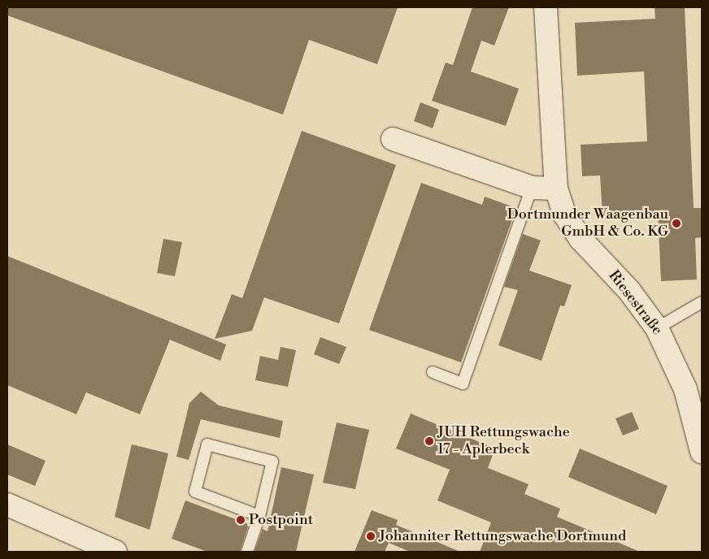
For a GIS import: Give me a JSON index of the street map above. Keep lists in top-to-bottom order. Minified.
{"streets":{"street":["Riesestraße"]},"places":["Dortmunder Waagenbau GmbH & Co. KG","JUH Rettungswache 17 - Aplerbeck","Postpoint","Johanniter Rettungswache Dortmund"]}
